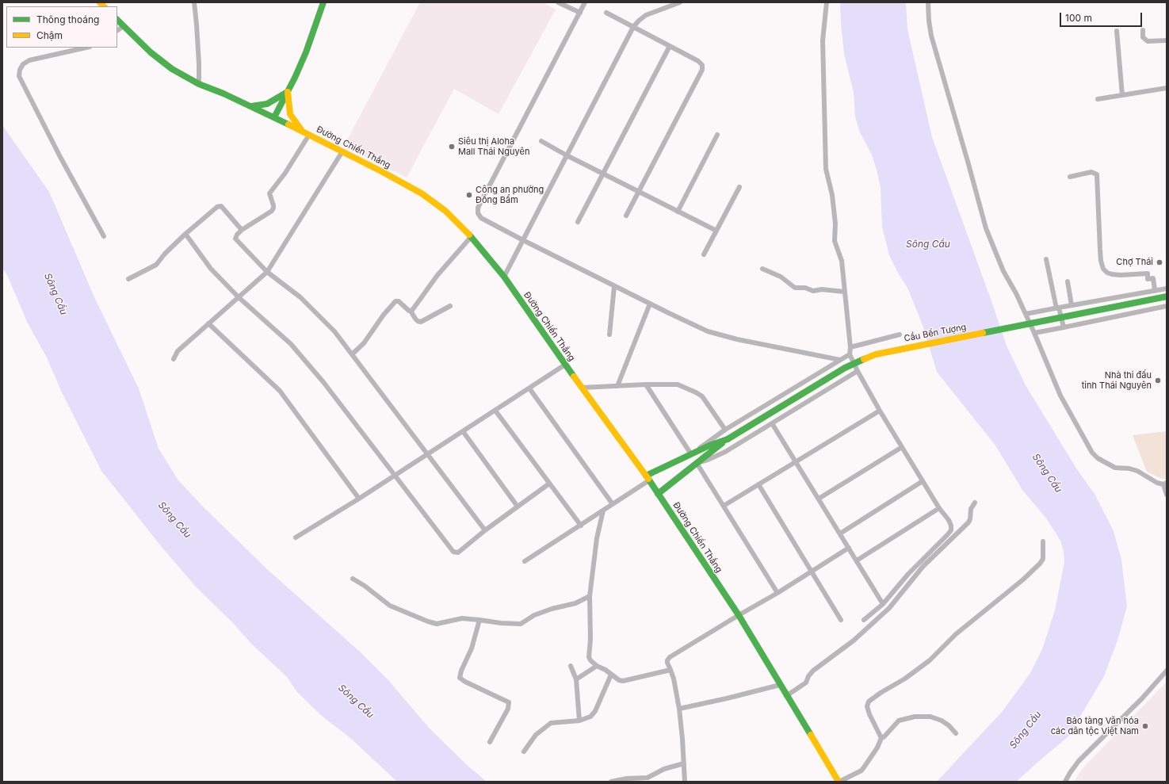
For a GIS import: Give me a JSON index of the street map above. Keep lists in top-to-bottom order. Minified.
{"streets":{"main road":["Đường Chiến Thắng","Cầu Bến Tượng"]},"water":["Sông Cầu"],"places":["Siêu thị Aloha Mall Thái Nguyên","Công an phường Đồng Bẩm","Chợ Thái","Nhà thi đấu tỉnh Thái Nguyên","Bảo tàng Văn hóa các dân tộc Việt Nam"],"legend":["Thông thoáng","Chậm"],"scale_bar":"100 m"}
